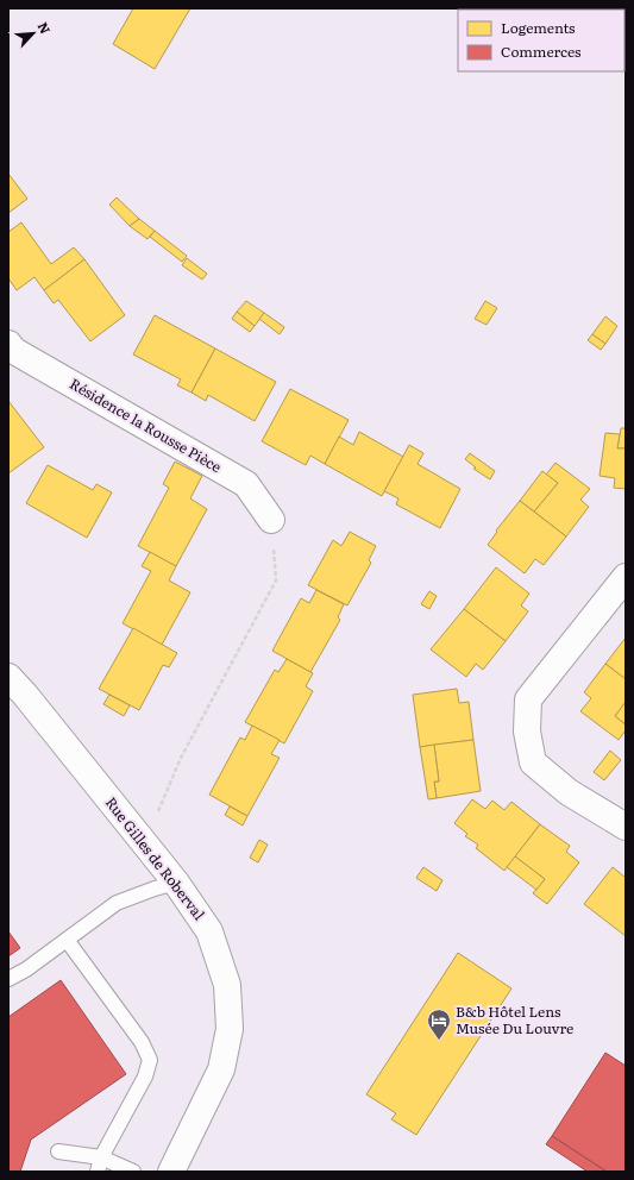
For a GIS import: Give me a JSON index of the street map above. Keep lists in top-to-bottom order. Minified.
{"streets":{"street":["Résidence la Rousse Pièce","Rue Gilles de Roberval"]},"places":{"hotel":["B&b Hôtel Lens Musée Du Louvre"]},"legend":["Logements","Commerces"],"north":"top right"}
